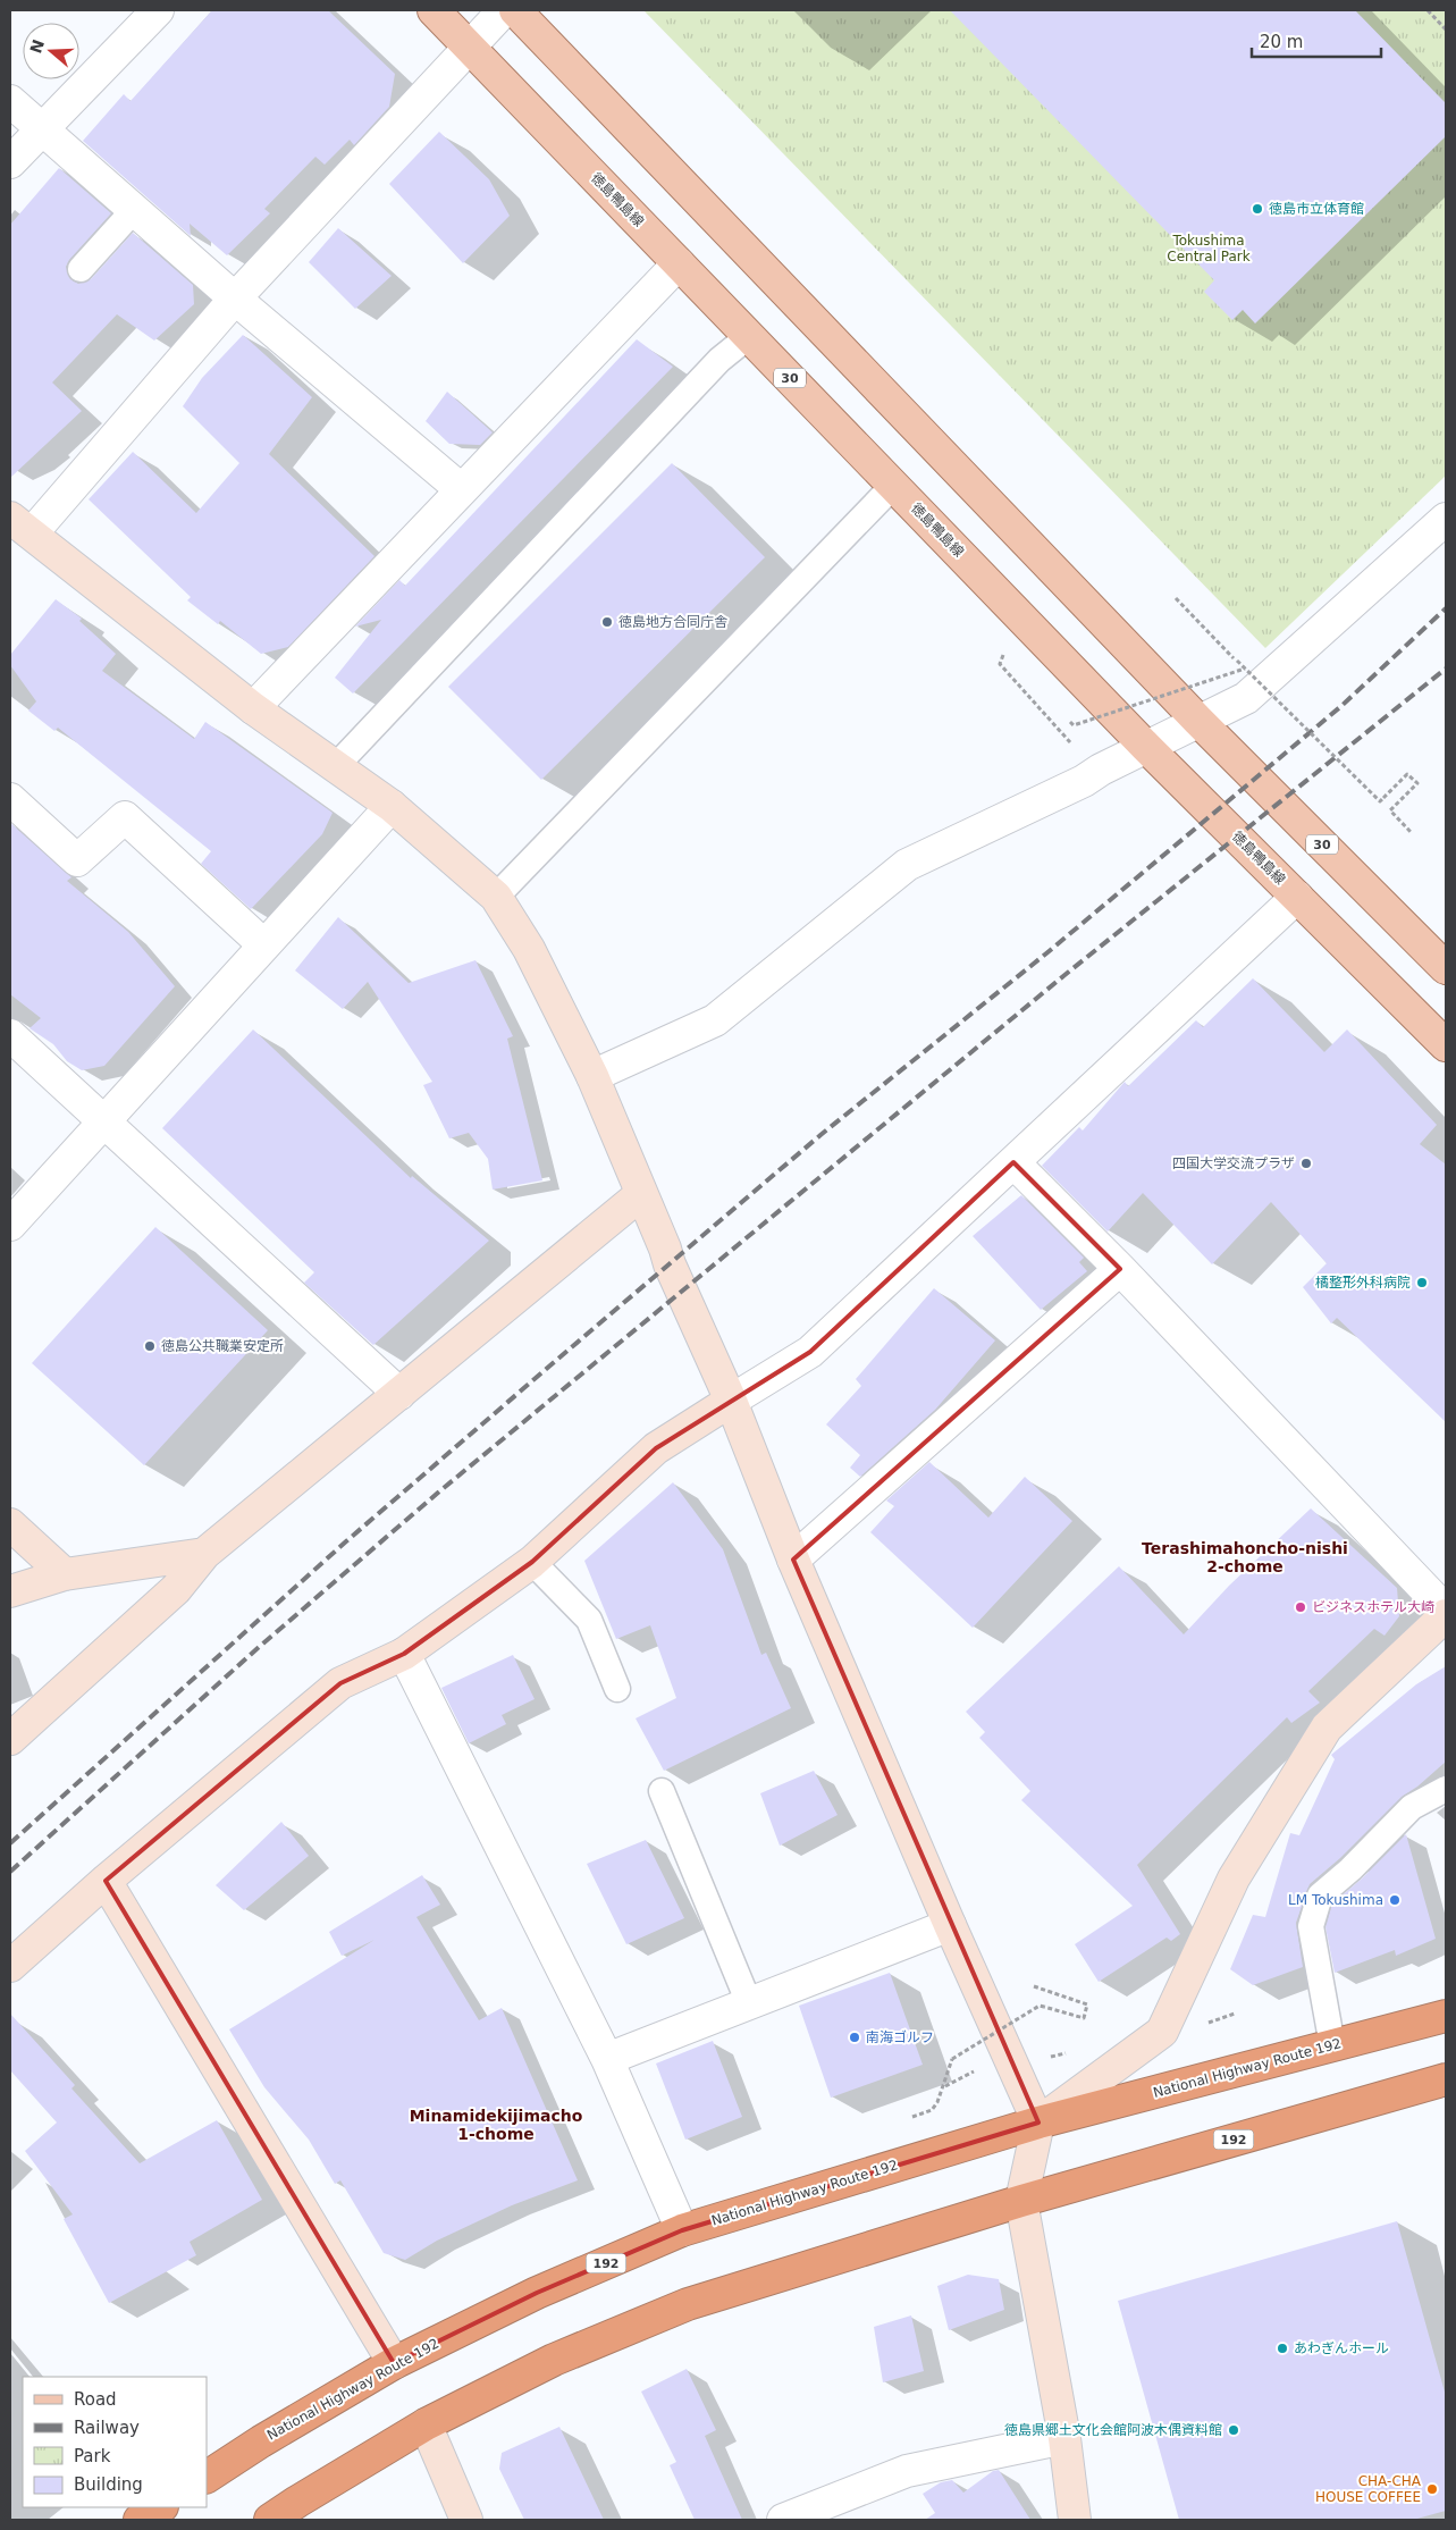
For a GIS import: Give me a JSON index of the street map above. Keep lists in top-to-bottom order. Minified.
{"streets":{"highway":["National Highway Route 192","192"],"main road":["徳島鴨島線","30"]},"districts":["Terashimahoncho-nishi 2-chome","Minamidekijimacho 1-chome"],"parks":["Tokushima Central Park"],"places":["徳島市立体育館","徳島地方合同庁舎","四国大学交流プラザ","橘整形外科病院","徳島公共職業安定所","ビジネスホテル大崎","LM Tokushima","南海ゴルフ","あわぎんホール","徳島県郷土文化会館阿波木偶資料館","CHA-CHA HOUSE COFFEE"],"legend":["Road","Railway","Park","Building"],"scale_bar":"20 m","north":"left"}
